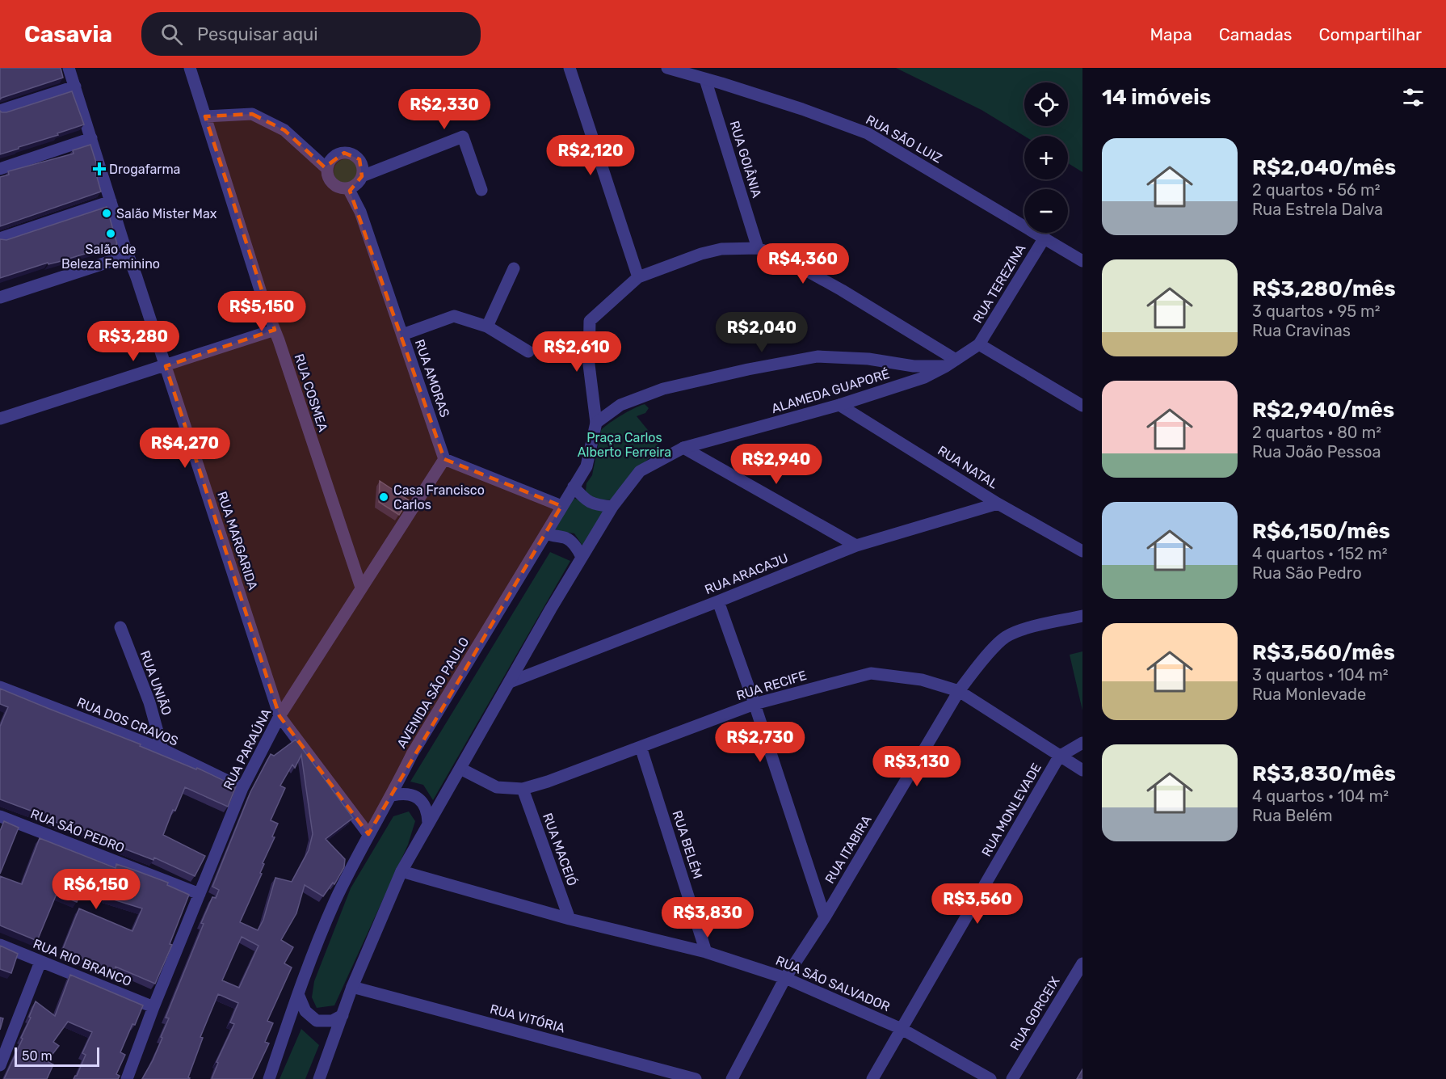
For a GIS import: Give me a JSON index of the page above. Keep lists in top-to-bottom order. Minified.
{"streets":{"street":["RUA SÃO LUIZ","RUA GOIÂNIA","RUA TEREZINA","RUA AMORAS","ALAMEDA GUAPORÉ","RUA COSMEA","RUA NATAL","RUA MARGARIDA","RUA ARACAJU","RUA UNIÃO","RUA RECIFE","AVENIDA SÃO PAULO","RUA DOS CRAVOS","RUA PARAÚNA","RUA MONLEVADE","RUA SÃO PEDRO","RUA BELÉM","RUA MACEIÓ","RUA ITABIRA","RUA RIO BRANCO","RUA SÃO SALVADOR","RUA GORCEIX","RUA VITÓRIA"]},"crossings":[["RUA SÃO LUIZ","RUA GOIÂNIA"],["RUA SÃO LUIZ","RUA TEREZINA"],["RUA TEREZINA","ALAMEDA GUAPORÉ"],["RUA AMORAS","RUA PARAÚNA"],["ALAMEDA GUAPORÉ","RUA NATAL"],["RUA COSMEA","RUA PARAÚNA"],["RUA NATAL","RUA ARACAJU"],["RUA MARGARIDA","AVENIDA SÃO PAULO"],["RUA MARGARIDA","RUA PARAÚNA"],["RUA UNIÃO","RUA DOS CRAVOS"],["RUA RECIFE","RUA MONLEVADE"],["RUA RECIFE","RUA BELÉM"],["RUA RECIFE","RUA MACEIÓ"],["RUA RECIFE","RUA ITABIRA"],["RUA DOS CRAVOS","RUA PARAÚNA"],["RUA PARAÚNA","RUA SÃO PEDRO"],["RUA PARAÚNA","RUA RIO BRANCO"],["RUA MONLEVADE","RUA SÃO SALVADOR"],["RUA BELÉM","RUA SÃO SALVADOR"],["RUA MACEIÓ","RUA SÃO SALVADOR"],["RUA ITABIRA","RUA SÃO SALVADOR"]],"parks":["Praça Carlos Alberto Ferreira"],"places":{"health":["Drogafarma"],"other":["Salão Mister Max","Salão de Beleza Feminino","Casa Francisco Carlos"]},"scale_bar":"50 m","page":{"header":"Casavia","search":"Pesquisar aqui","nav":["Mapa","Camadas","Compartilhar"],"heading":"14 imóveis","map_buttons":["+","−"],"price":["R$2,330","R$2,120","R$4,360","R$5,150","R$2,040","R$3,280","R$2,610","R$4,270","R$2,940","R$2,730","R$3,130","R$6,150","R$3,560","R$3,830"],"list":[{"name":"R$2,040/mês","note":"2 quartos · 56 m² · Rua Estrela Dalva"},{"name":"R$3,280/mês","note":"3 quartos · 95 m² · Rua Cravinas"},{"name":"R$2,940/mês","note":"2 quartos · 80 m² · Rua João Pessoa"},{"name":"R$6,150/mês","note":"4 quartos · 152 m² · Rua São Pedro"},{"name":"R$3,560/mês","note":"3 quartos · 104 m² · Rua Monlevade"},{"name":"R$3,830/mês","note":"4 quartos · 104 m² · Rua Belém"}],"scale":"50 m"}}
